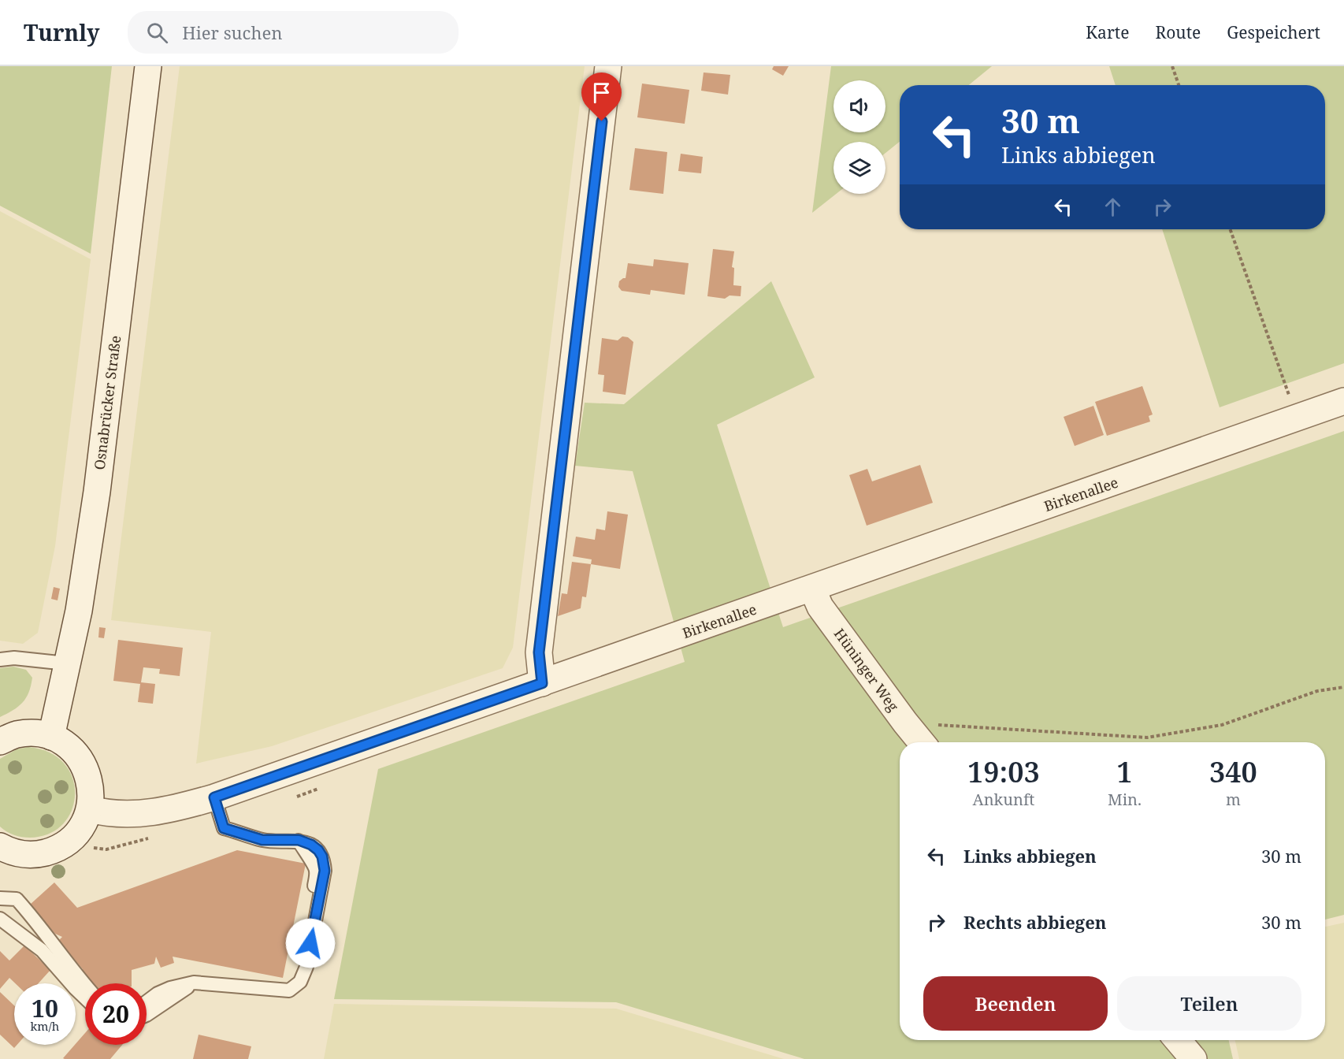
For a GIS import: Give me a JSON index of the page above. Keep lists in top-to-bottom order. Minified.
{"streets":{"street":["Osnabrücker Straße","Birkenallee","Hüninger Weg"]},"crossings":[["Birkenallee","Hüninger Weg"]],"page":{"header":"Turnly","search":"Hier suchen","nav":["Karte","Route","Gespeichert"],"turn":["30 m","Links abbiegen"],"eta":["19:03","Ankunft","1","Min.","340","m"],"list":[{"name":"Links abbiegen","value":"30 m"},{"name":"Rechts abbiegen","value":"30 m"}],"buttons":["Beenden","Teilen"],"speed":"10 km/h","limit":"20"}}
